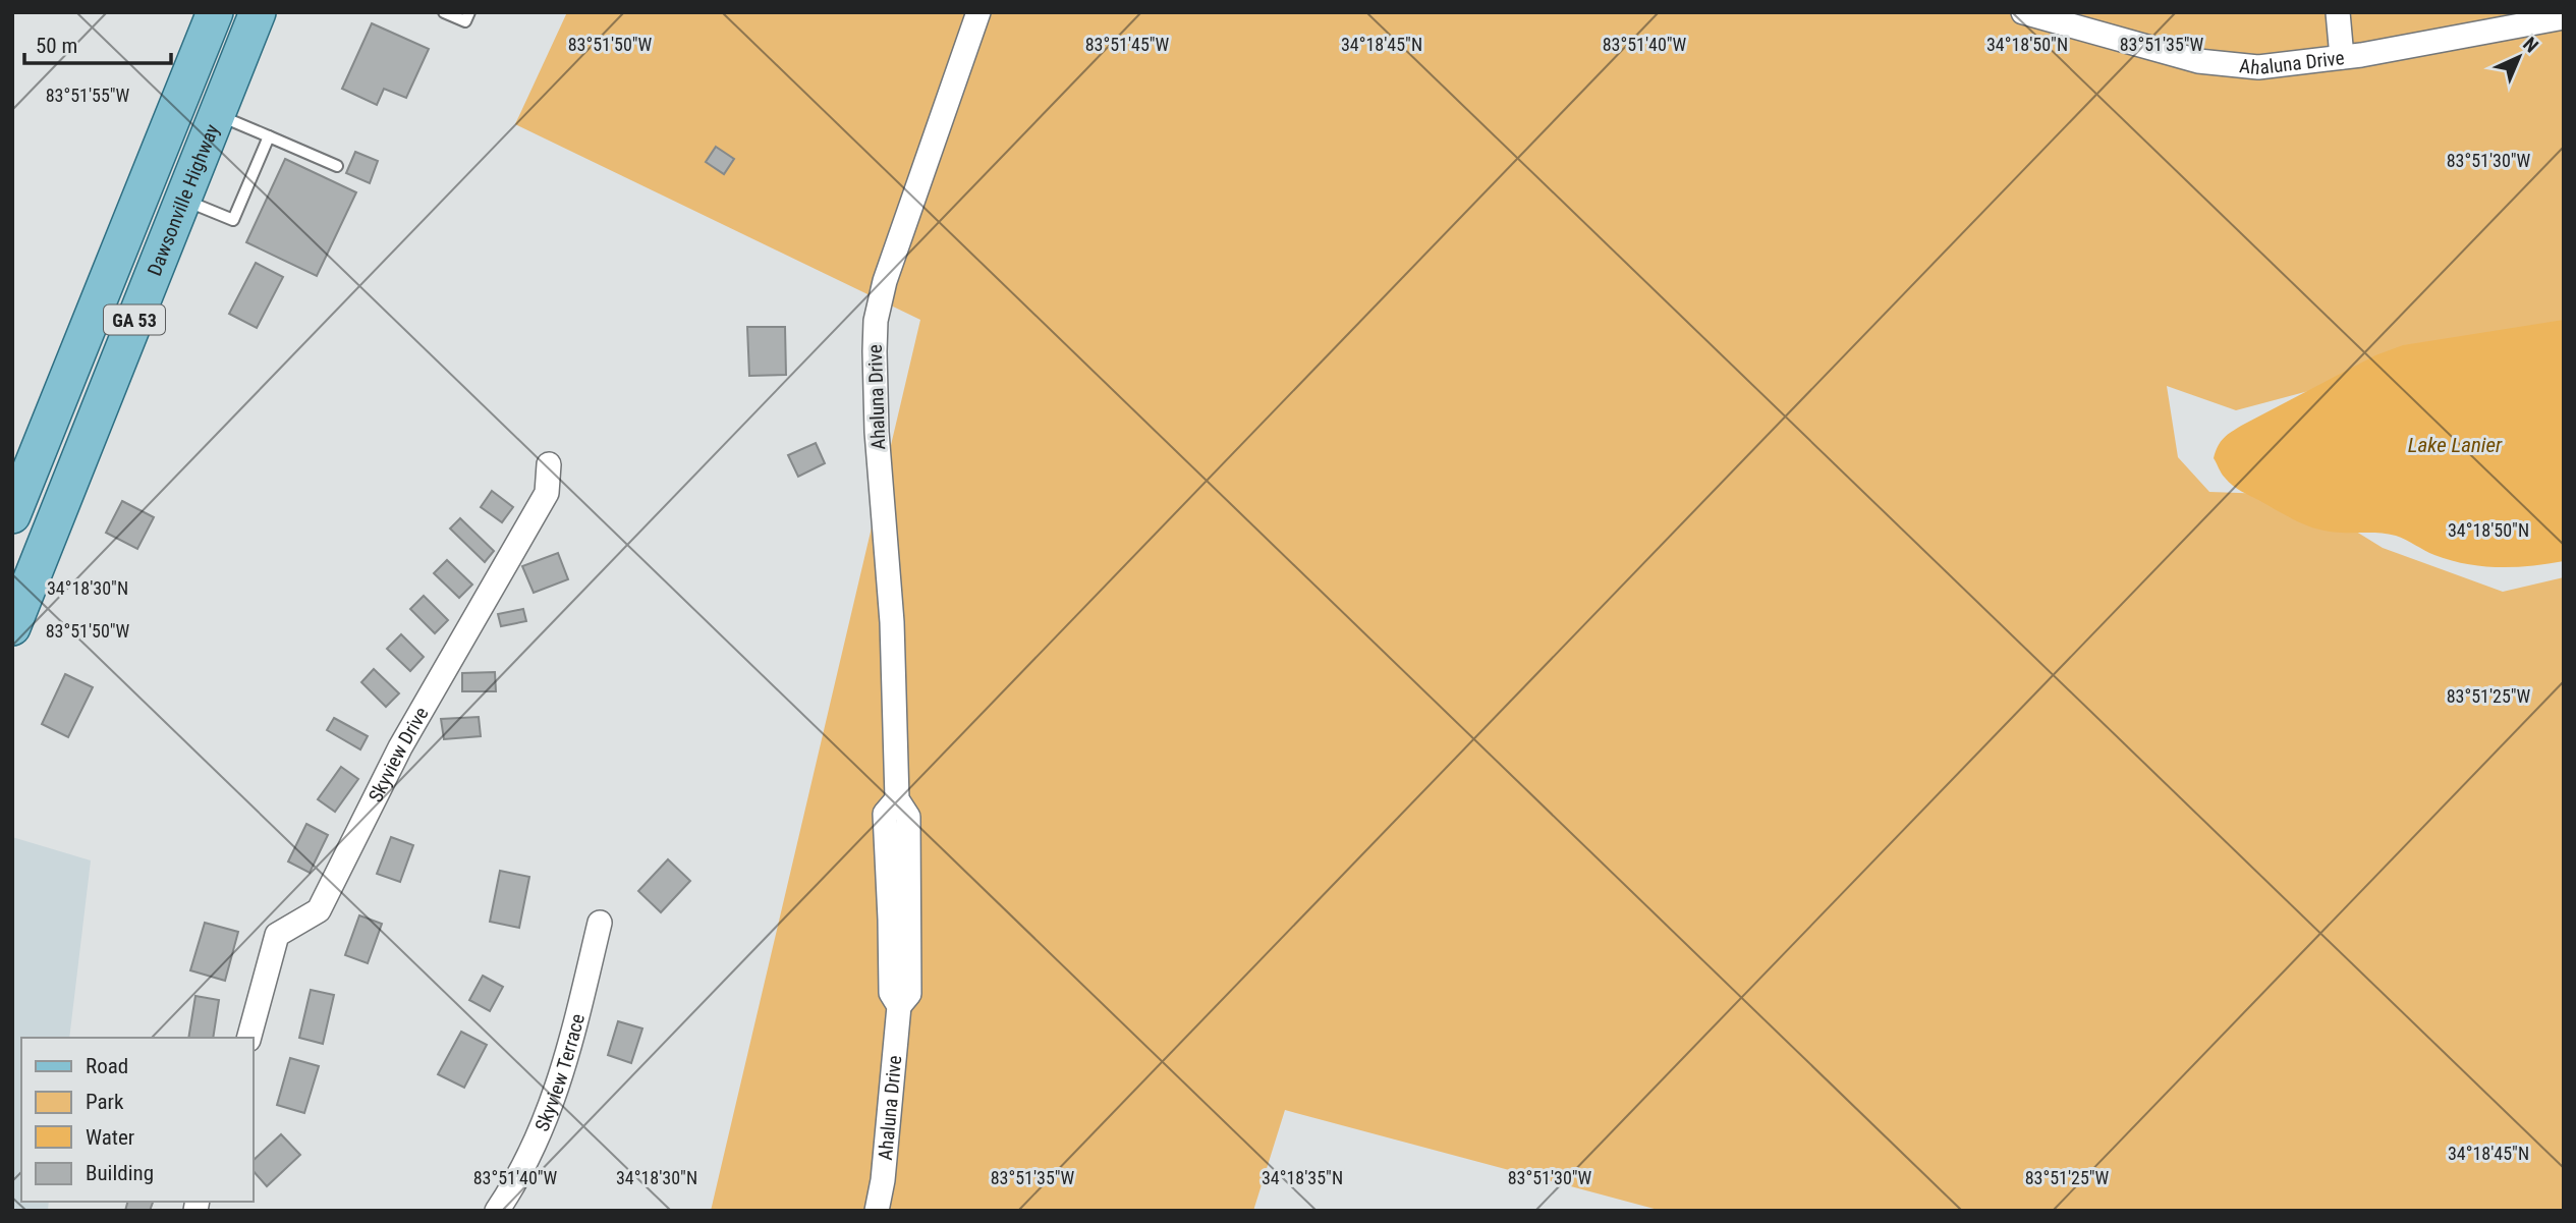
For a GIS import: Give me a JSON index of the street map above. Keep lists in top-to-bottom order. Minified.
{"streets":{"main road":["Dawsonville Highway","GA 53"],"street":["Ahaluna Drive","Skyview Drive","Skyview Terrace"]},"water":["Lake Lanier"],"legend":["Road","Park","Water","Building"],"scale_bar":"50 m","north":"top right","coordinates":["34°18'45\"N","34°18'50\"N","83°51'50\"W","83°51'45\"W","83°51'40\"W","83°51'35\"W","83°51'55\"W","83°51'30\"W","34°18'30\"N","83°51'25\"W","34°18'35\"N"]}
